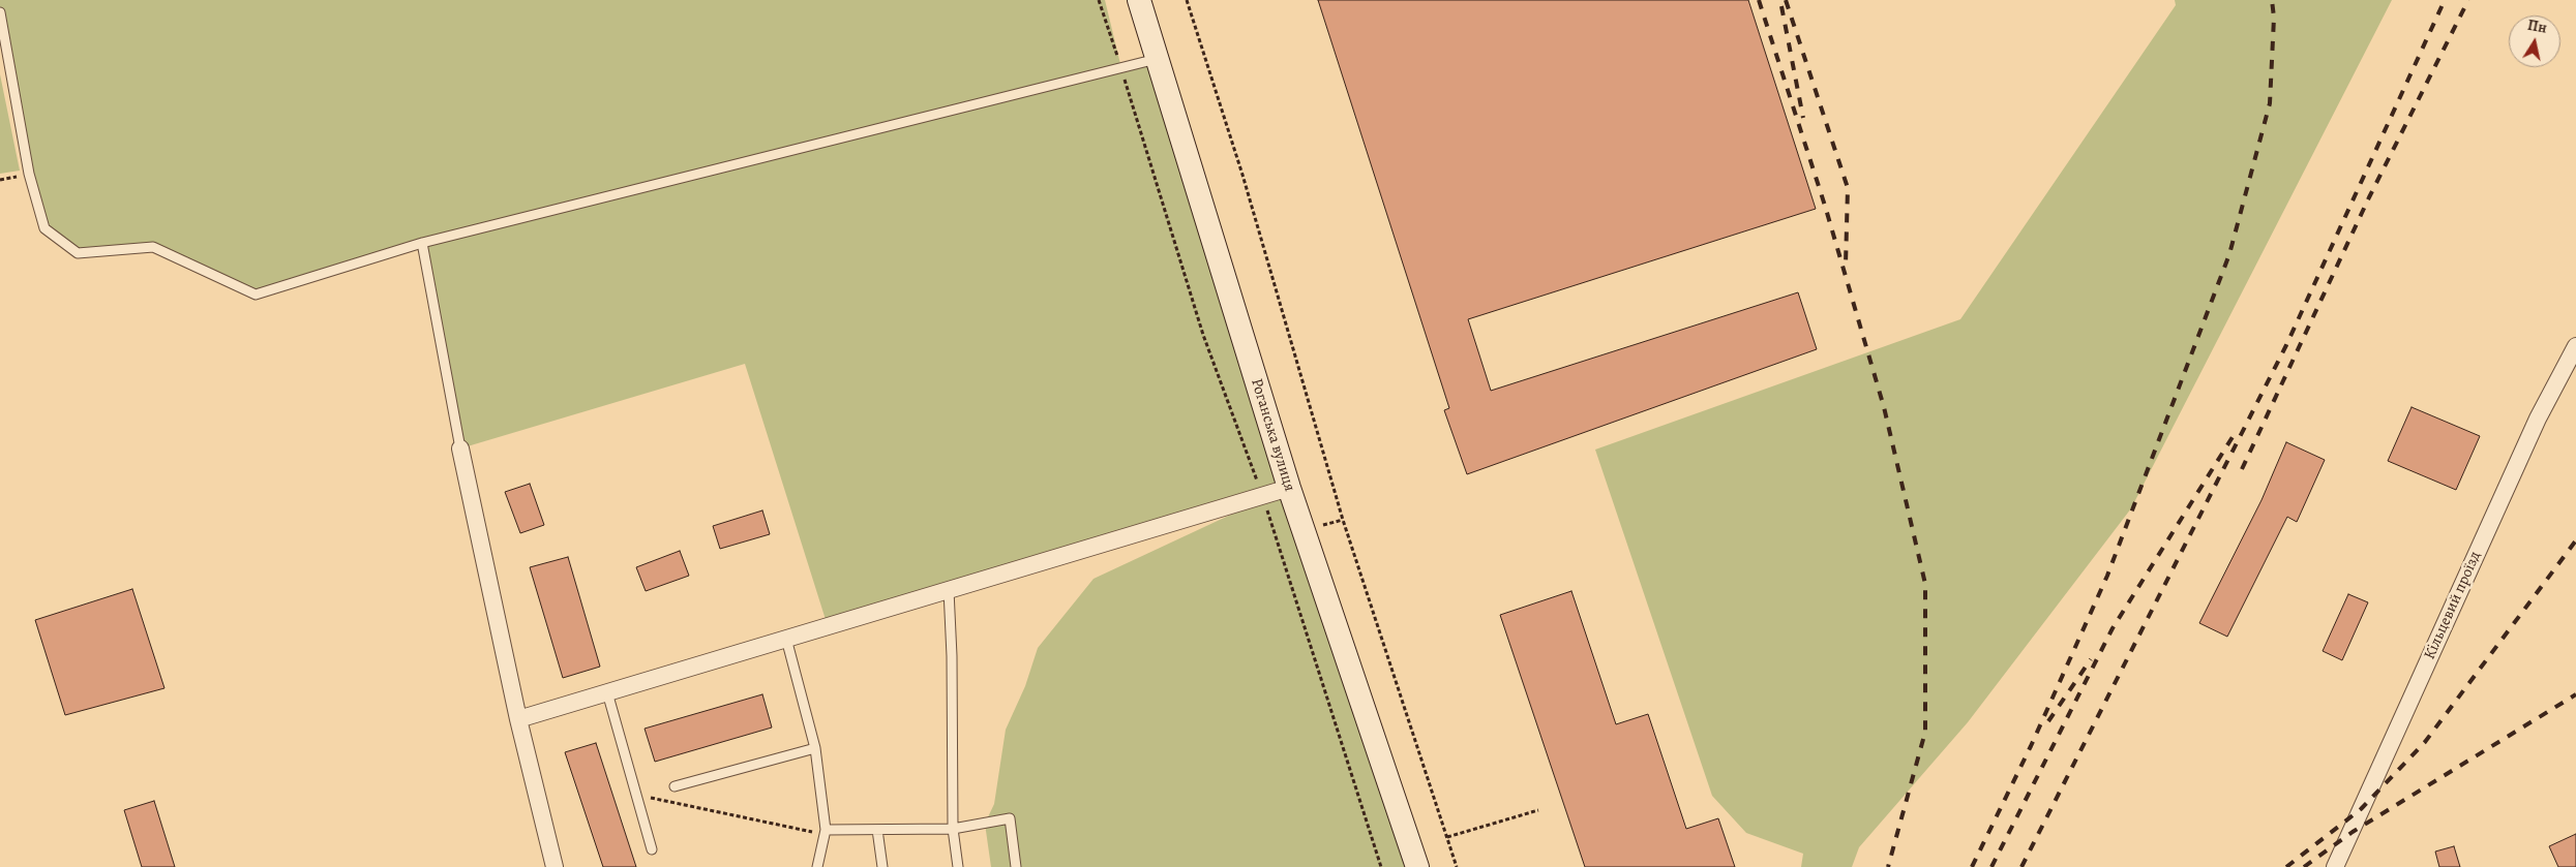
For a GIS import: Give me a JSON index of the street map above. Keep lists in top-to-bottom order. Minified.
{"streets":{"main road":["Роганська вулиця"],"street":["Кільцевий проїзд"]},"north":"top"}
